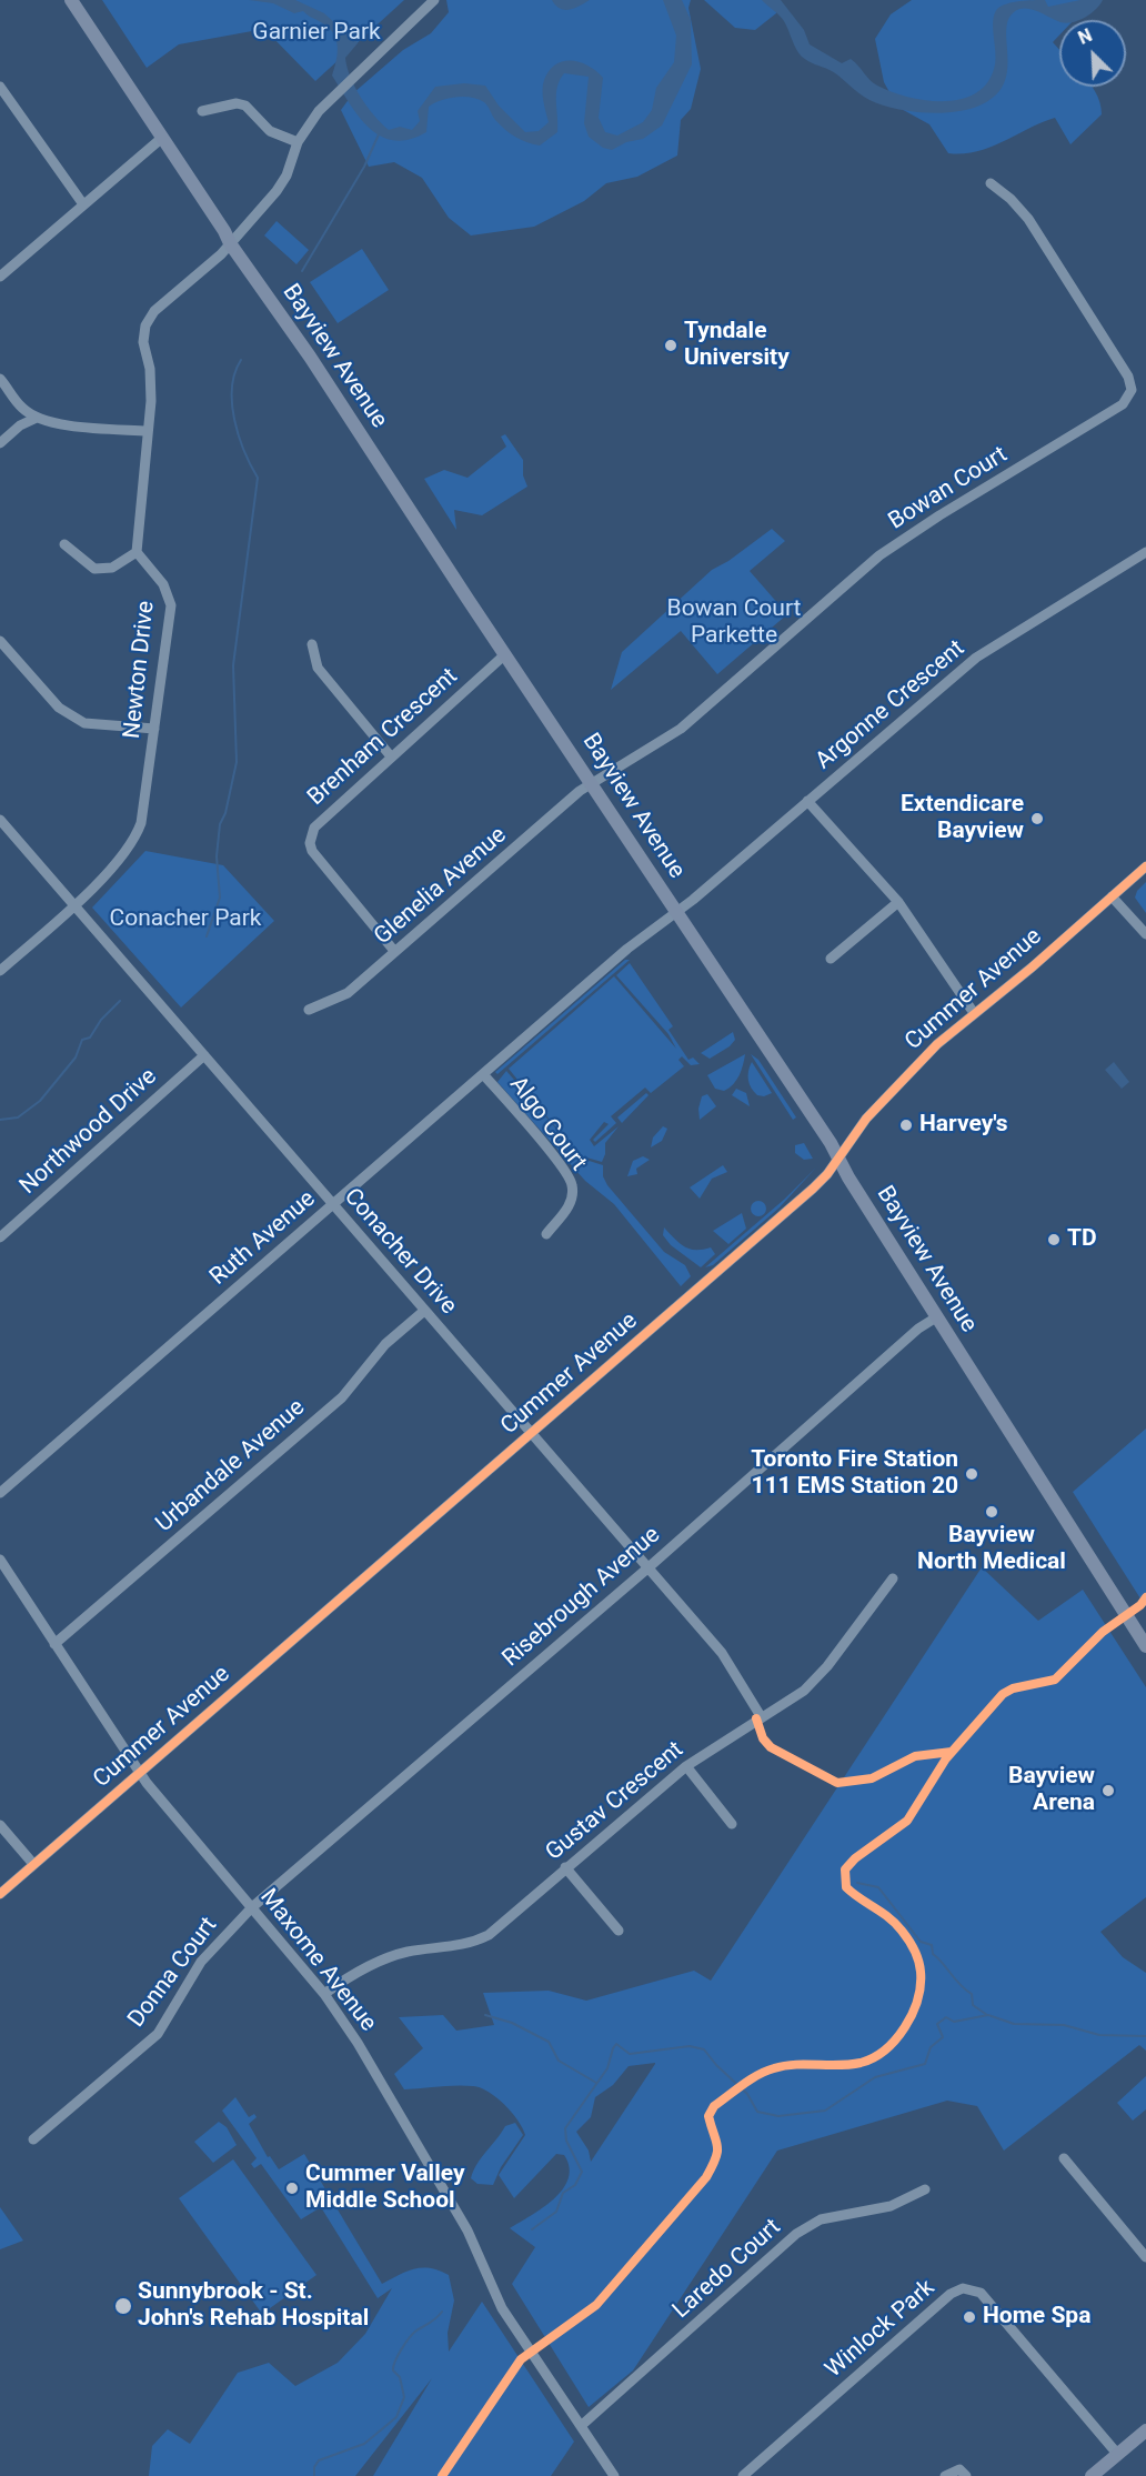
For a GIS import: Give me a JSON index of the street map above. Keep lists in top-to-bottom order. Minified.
{"streets":{"main road":["Bayview Avenue"],"street":["Bowan Court","Newton Drive","Argonne Crescent","Brenham Crescent","Glenelia Avenue","Cummer Avenue","Algo Court","Northwood Drive","Ruth Avenue","Conacher Drive","Urbandale Avenue","Risebrough Avenue","Gustav Crescent","Maxome Avenue","Donna Court","Laredo Court","Winlock Park"]},"crossings":[["Bayview Avenue","Bowan Court"],["Bayview Avenue","Argonne Crescent"],["Bayview Avenue","Brenham Crescent"],["Bayview Avenue","Glenelia Avenue"],["Bayview Avenue","Cummer Avenue"],["Bayview Avenue","Ruth Avenue"],["Bayview Avenue","Risebrough Avenue"],["Bowan Court","Glenelia Avenue"],["Newton Drive","Conacher Drive"],["Argonne Crescent","Ruth Avenue"],["Brenham Crescent","Glenelia Avenue"],["Cummer Avenue","Conacher Drive"],["Cummer Avenue","Maxome Avenue"],["Algo Court","Ruth Avenue"],["Northwood Drive","Conacher Drive"],["Ruth Avenue","Conacher Drive"],["Conacher Drive","Urbandale Avenue"],["Conacher Drive","Risebrough Avenue"],["Conacher Drive","Gustav Crescent"],["Urbandale Avenue","Maxome Avenue"],["Risebrough Avenue","Maxome Avenue"],["Risebrough Avenue","Donna Court"],["Gustav Crescent","Maxome Avenue"],["Maxome Avenue","Donna Court"],["Maxome Avenue","Laredo Court"]],"parks":["Garnier Park","Bowan Court Parkette","Conacher Park"],"places":["Tyndale University","Extendicare Bayview","Harvey's","TD","Toronto Fire Station 111 EMS Station 20","Bayview North Medical","Bayview Arena","Cummer Valley Middle School","Sunnybrook - St. John's Rehab Hospital","Home Spa"],"north":"top left"}
